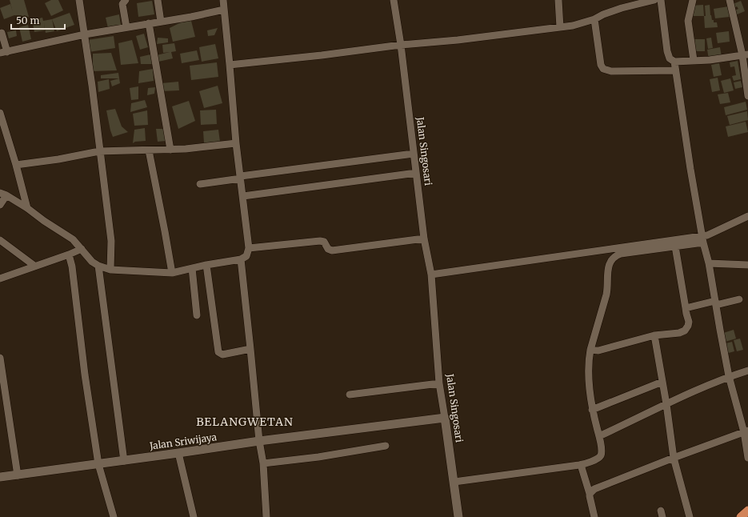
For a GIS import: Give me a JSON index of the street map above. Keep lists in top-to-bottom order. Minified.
{"streets":{"street":["Jalan Singosari","Jalan Sriwijaya"]},"crossings":[["Jalan Singosari","Jalan Sriwijaya"]],"districts":["BELANGWETAN"],"scale_bar":"50 m"}
